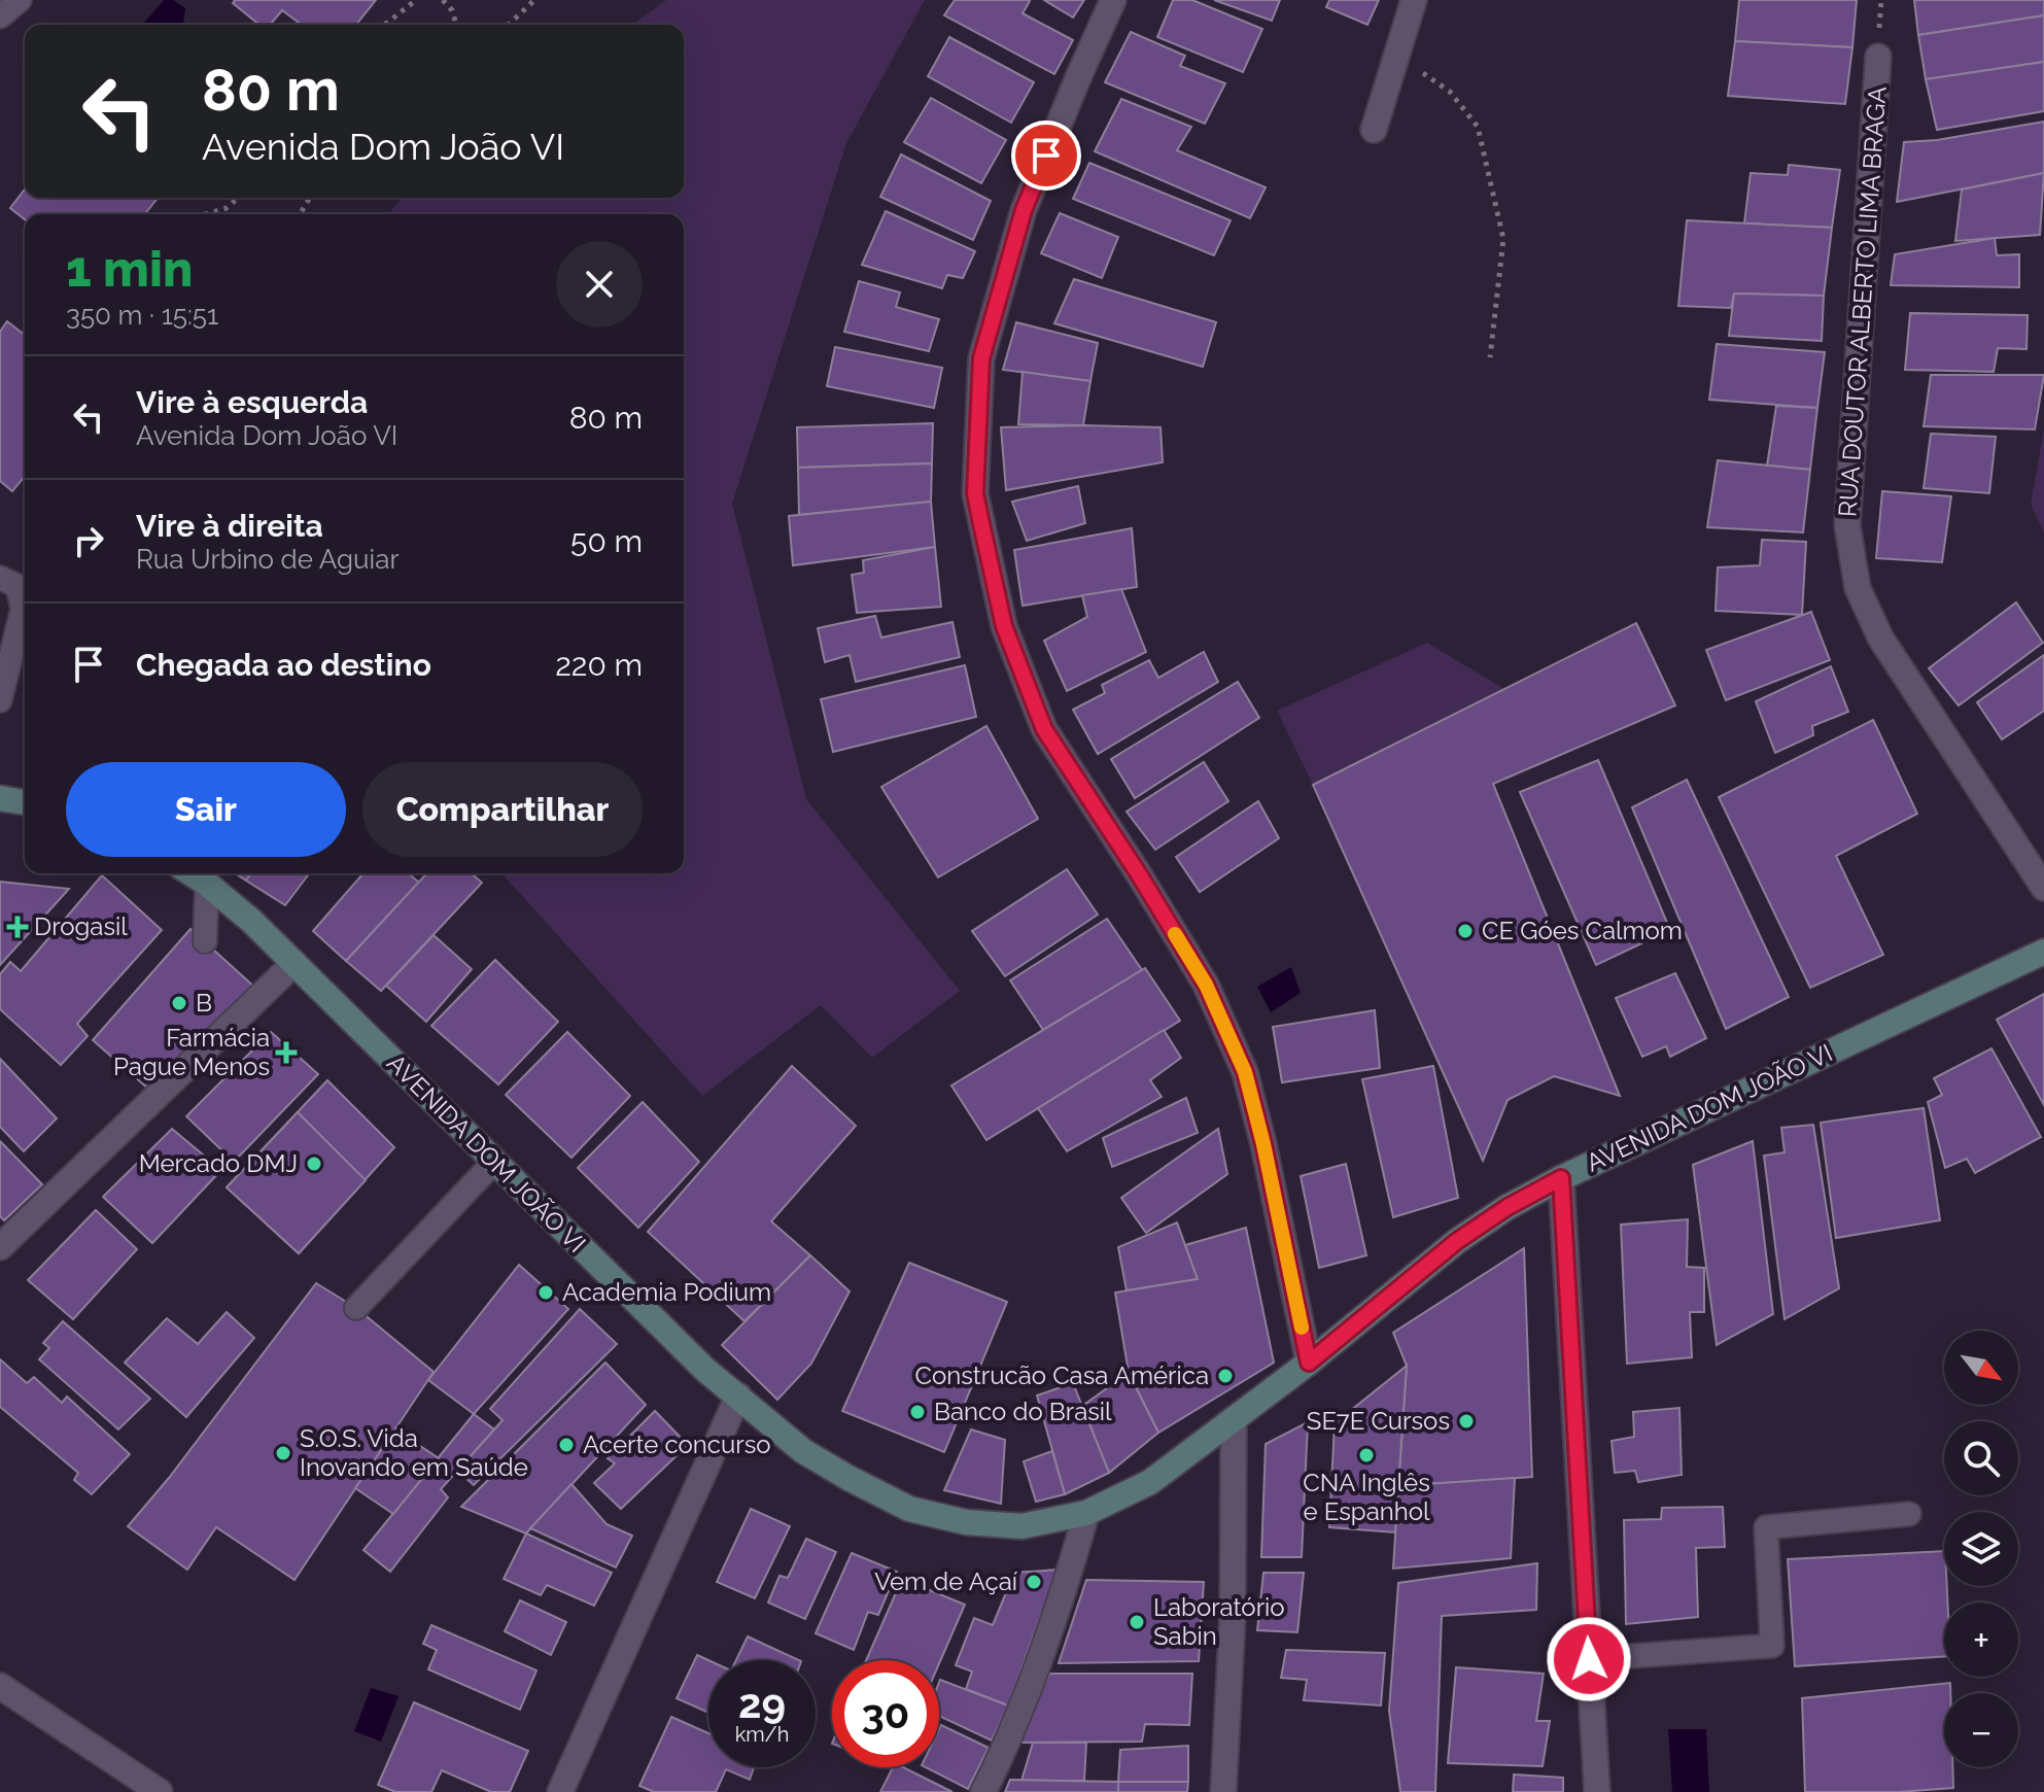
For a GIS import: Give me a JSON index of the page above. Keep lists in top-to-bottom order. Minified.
{"streets":{"main road":["AVENIDA DOM JOÃO VI"],"street":["RUA DOUTOR ALBERTO LIMA BRAGA"]},"places":{"health":["Drogasil","Farmácia Pague Menos"],"other":["CE Góes Calmom","B","Mercado DMJ","Academia Podium","Construcão Casa América","Banco do Brasil","SE7E Cursos","Acerte concurso","S.O.S. Vida Inovando em Saúde","CNA Inglês e Espanhol","Vem de Açaí","Laboratório Sabin"]},"north":"bottom right","page":{"turn":["80 m","Avenida Dom João VI"],"heading":["1 min","350 m · 15:51"],"list":[{"name":"Vire à esquerda","note":"Avenida Dom João VI","value":"80 m"},{"name":"Vire à direita","note":"Rua Urbino de Aguiar","value":"50 m"},{"name":"Chegada ao destino","value":"220 m"}],"buttons":["Sair","Compartilhar"],"map_buttons":["+","−"],"speed":"29 km/h","limit":"30"}}
